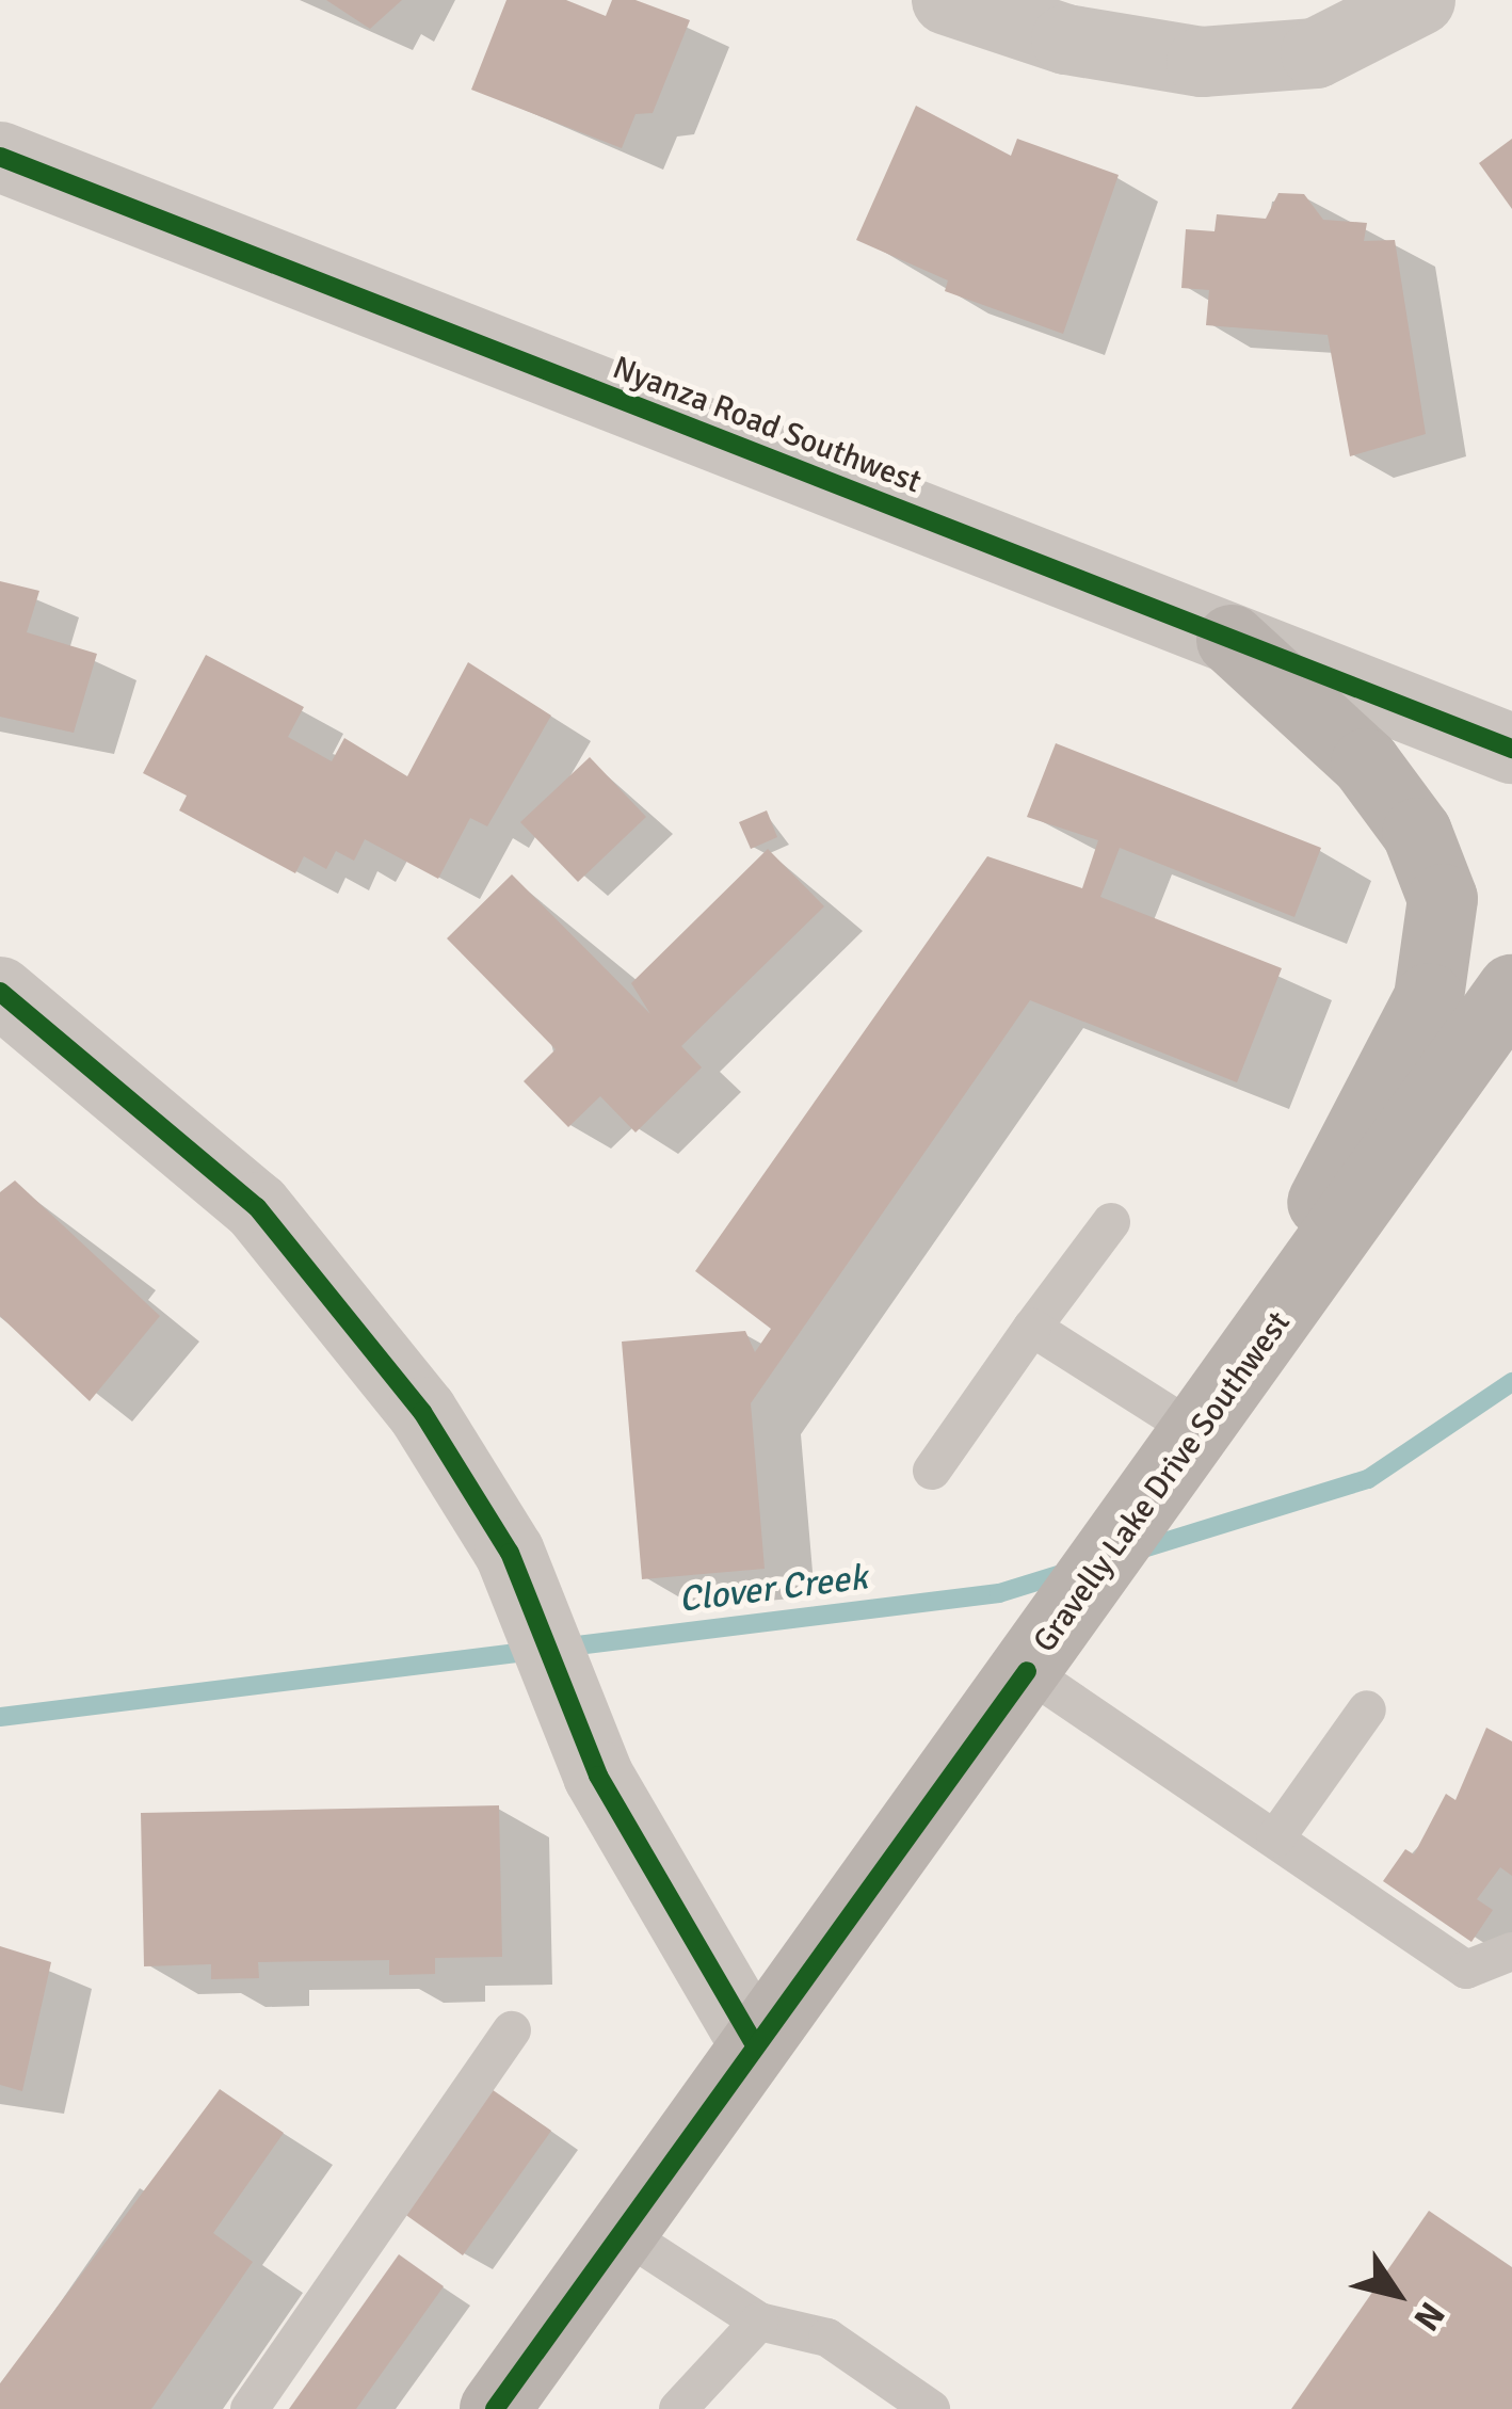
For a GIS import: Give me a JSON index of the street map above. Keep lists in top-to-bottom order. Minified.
{"streets":{"main road":["Gravelly Lake Drive Southwest"],"street":["Nyanza Road Southwest"]},"water":["Clover Creek"],"north":"bottom right"}
